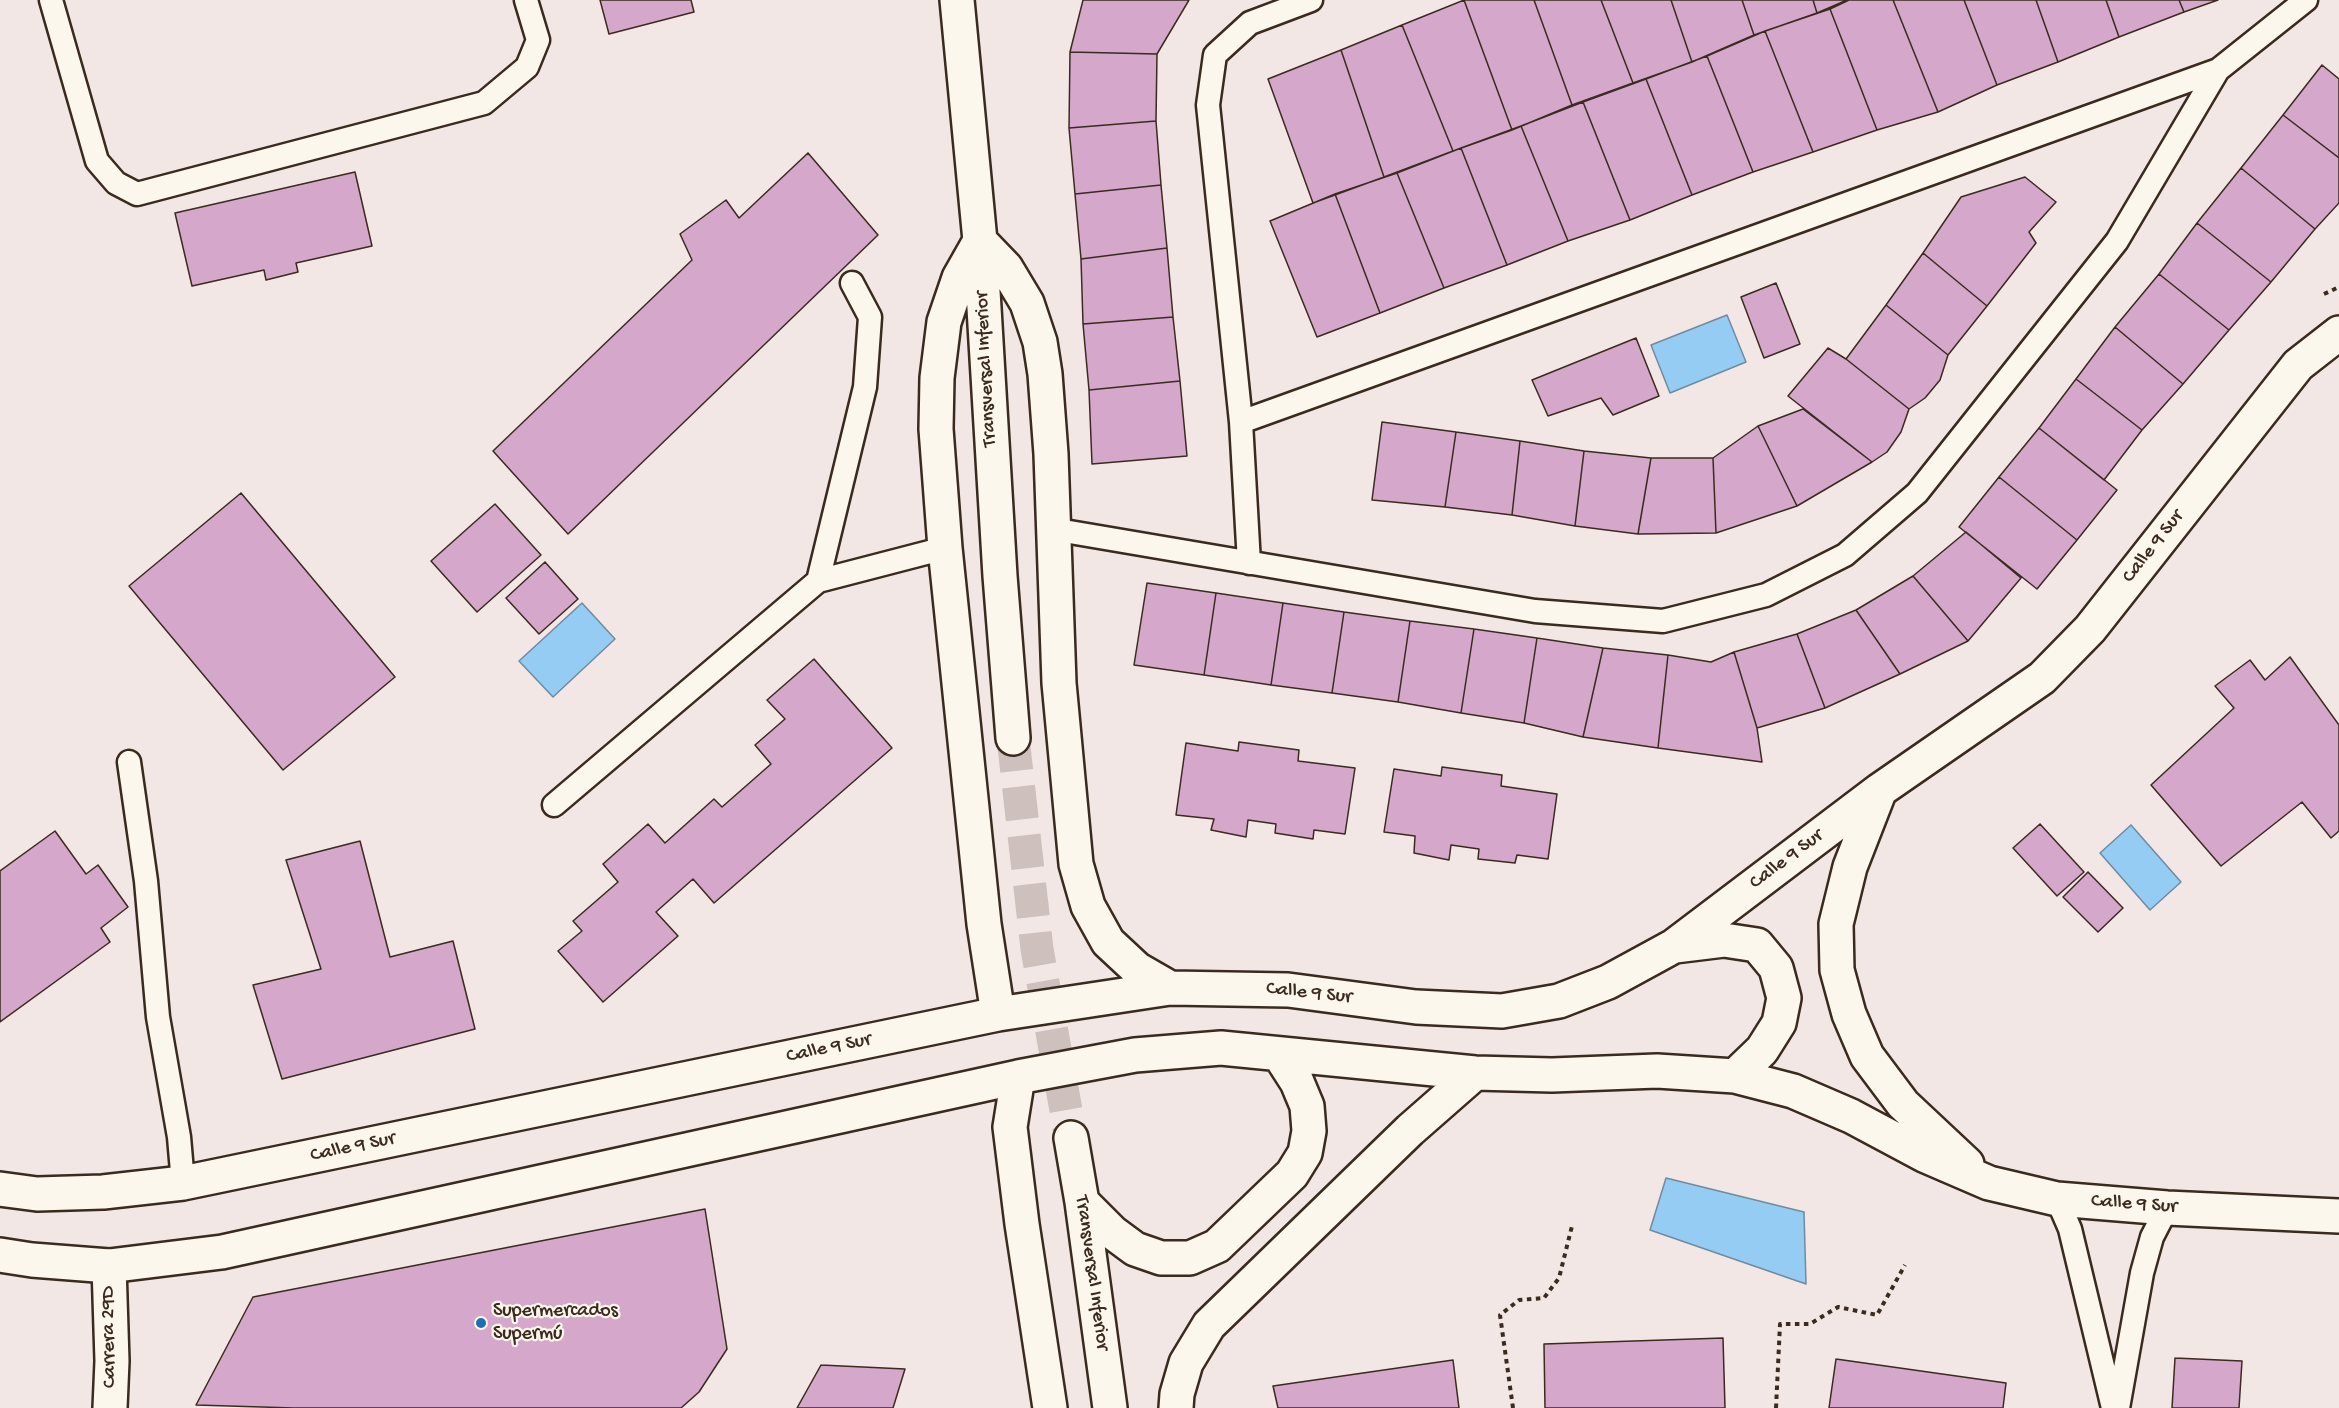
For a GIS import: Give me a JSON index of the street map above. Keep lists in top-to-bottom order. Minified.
{"streets":{"main road":["Transversal Inferior","Calle 9 Sur","Carrera 29D"]},"crossings":[["Calle 9 Sur","Carrera 29D"]],"places":["Supermercados Supermú"]}
